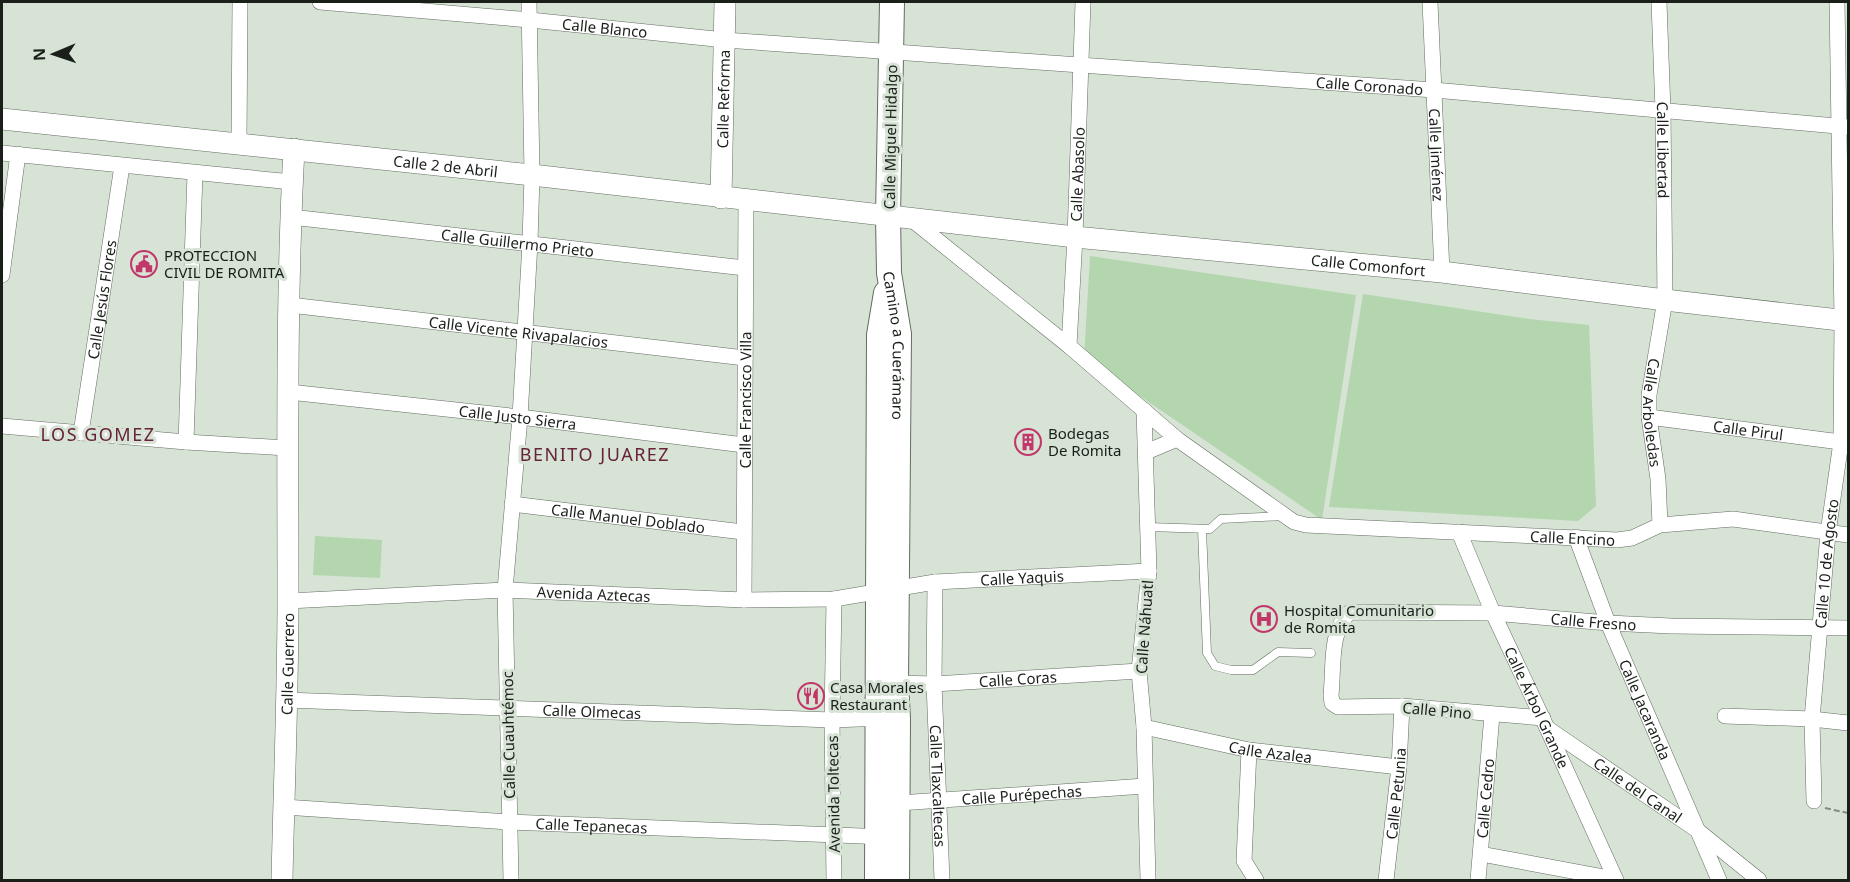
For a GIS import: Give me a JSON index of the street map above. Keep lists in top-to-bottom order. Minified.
{"streets":{"main road":["Calle Miguel Hidalgo","Camino a Cuerámaro"],"street":["Calle Blanco","Calle Coronado","Calle Reforma","Calle Libertad","Calle Jiménez","Calle 2 de Abril","Calle Abasolo","Calle Guillermo Prieto","Calle Comonfort","Calle Jesús Flores","Calle Vicente Rivapalacios","Calle Francisco Villa","Calle Arboledas","Calle Justo Sierra","Calle Pirul","Calle Manuel Doblado","Calle Encino","Calle 10 de Agosto","Calle Yaquis","Avenida Aztecas","Calle Fresno","Calle Náhuatl","Calle Guerrero","Calle Coras","Calle Árbol Grande","Calle Pino","Calle Jacaranda","Calle Olmecas","Calle Cuauhtémoc","Calle Azalea","Calle Tlaxcaltecas","Calle del Canal","Calle Petunia","Avenida Toltecas","Calle Purépechas","Calle Cedro","Calle Tepanecas"]},"crossings":[["Calle Blanco","Calle Coronado"],["Calle Blanco","Calle Reforma"],["Calle Blanco","Calle Miguel Hidalgo"],["Calle Blanco","Calle Cuauhtémoc"],["Calle Coronado","Calle Miguel Hidalgo"],["Calle Coronado","Calle Libertad"],["Calle Coronado","Calle Jiménez"],["Calle Coronado","Calle Abasolo"],["Calle Coronado","Calle 10 de Agosto"],["Calle Reforma","Calle 2 de Abril"],["Calle Miguel Hidalgo","Calle 2 de Abril"],["Calle Miguel Hidalgo","Calle Comonfort"],["Calle Miguel Hidalgo","Camino a Cuerámaro"],["Calle Libertad","Calle Comonfort"],["Calle Libertad","Calle Arboledas"],["Calle Jiménez","Calle Comonfort"],["Calle 2 de Abril","Calle Comonfort"],["Calle 2 de Abril","Calle Francisco Villa"],["Calle 2 de Abril","Calle Guerrero"],["Calle 2 de Abril","Calle Cuauhtémoc"],["Calle Abasolo","Calle Comonfort"],["Calle Guillermo Prieto","Calle Francisco Villa"],["Calle Guillermo Prieto","Calle Guerrero"],["Calle Guillermo Prieto","Calle Cuauhtémoc"],["Calle Comonfort","Calle Arboledas"],["Calle Comonfort","Calle 10 de Agosto"],["Calle Vicente Rivapalacios","Calle Francisco Villa"],["Calle Vicente Rivapalacios","Calle Guerrero"],["Calle Vicente Rivapalacios","Calle Cuauhtémoc"],["Camino a Cuerámaro","Calle Yaquis"],["Camino a Cuerámaro","Avenida Aztecas"],["Camino a Cuerámaro","Calle Coras"],["Camino a Cuerámaro","Calle Olmecas"],["Camino a Cuerámaro","Calle Purépechas"],["Camino a Cuerámaro","Calle Tepanecas"],["Calle Francisco Villa","Calle Justo Sierra"],["Calle Francisco Villa","Calle Manuel Doblado"],["Calle Francisco Villa","Avenida Aztecas"],["Calle Arboledas","Calle Pirul"],["Calle Arboledas","Calle Encino"],["Calle Justo Sierra","Calle Guerrero"],["Calle Justo Sierra","Calle Cuauhtémoc"],["Calle Pirul","Calle 10 de Agosto"],["Calle Manuel Doblado","Calle Cuauhtémoc"],["Calle Encino","Calle 10 de Agosto"],["Calle Encino","Calle Náhuatl"],["Calle Encino","Calle Árbol Grande"],["Calle Encino","Calle Jacaranda"],["Calle 10 de Agosto","Calle Fresno"],["Calle Yaquis","Avenida Aztecas"],["Calle Yaquis","Calle Náhuatl"],["Calle Yaquis","Calle Tlaxcaltecas"],["Avenida Aztecas","Calle Guerrero"],["Avenida Aztecas","Calle Cuauhtémoc"],["Avenida Aztecas","Avenida Toltecas"],["Calle Fresno","Calle Árbol Grande"],["Calle Fresno","Calle Pino"],["Calle Fresno","Calle Jacaranda"],["Calle Náhuatl","Calle Coras"],["Calle Náhuatl","Calle Azalea"],["Calle Náhuatl","Calle Purépechas"],["Calle Guerrero","Calle Olmecas"],["Calle Guerrero","Calle Tepanecas"],["Calle Coras","Calle Tlaxcaltecas"],["Calle Árbol Grande","Calle Pino"],["Calle Árbol Grande","Calle del Canal"],["Calle Pino","Calle del Canal"],["Calle Pino","Calle Petunia"],["Calle Pino","Calle Cedro"],["Calle Jacaranda","Calle del Canal"],["Calle Olmecas","Calle Cuauhtémoc"],["Calle Olmecas","Avenida Toltecas"],["Calle Cuauhtémoc","Calle Tepanecas"],["Calle Azalea","Calle Petunia"],["Calle Tlaxcaltecas","Calle Purépechas"],["Avenida Toltecas","Calle Tepanecas"]],"districts":["LOS GOMEZ","BENITO JUAREZ"],"places":{"public building":["PROTECCION CIVIL DE ROMITA"],"building":["Bodegas De Romita"],"hospital":["Hospital Comunitario de Romita"],"restaurant":["Casa Morales Restaurant"]},"north":"left"}
